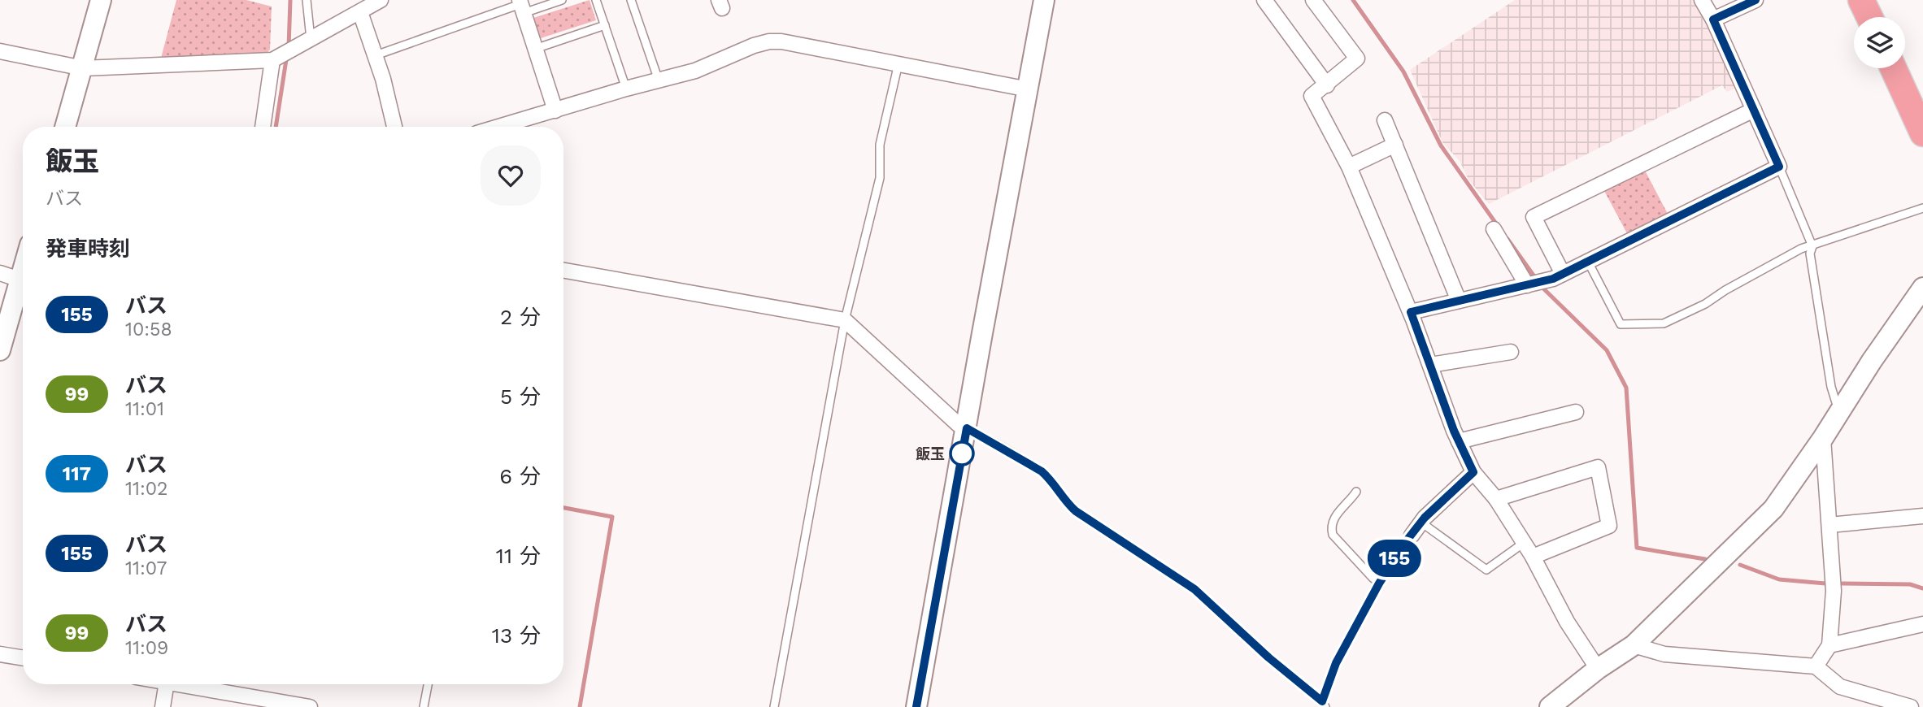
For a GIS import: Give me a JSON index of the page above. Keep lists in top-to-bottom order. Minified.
{"places":["飯玉"],"lines":["bus line 155"],"page":{"on_map":"155","heading":[["飯玉","バス"],"発車時刻"],"list":[{"mark":"155","name":"バス","note":"10:58","value":"2 分"},{"mark":"99","name":"バス","note":"11:01","value":"5 分"},{"mark":"117","name":"バス","note":"11:02","value":"6 分"},{"mark":"155","name":"バス","note":"11:07","value":"11 分"},{"mark":"99","name":"バス","note":"11:09","value":"13 分"}]}}
